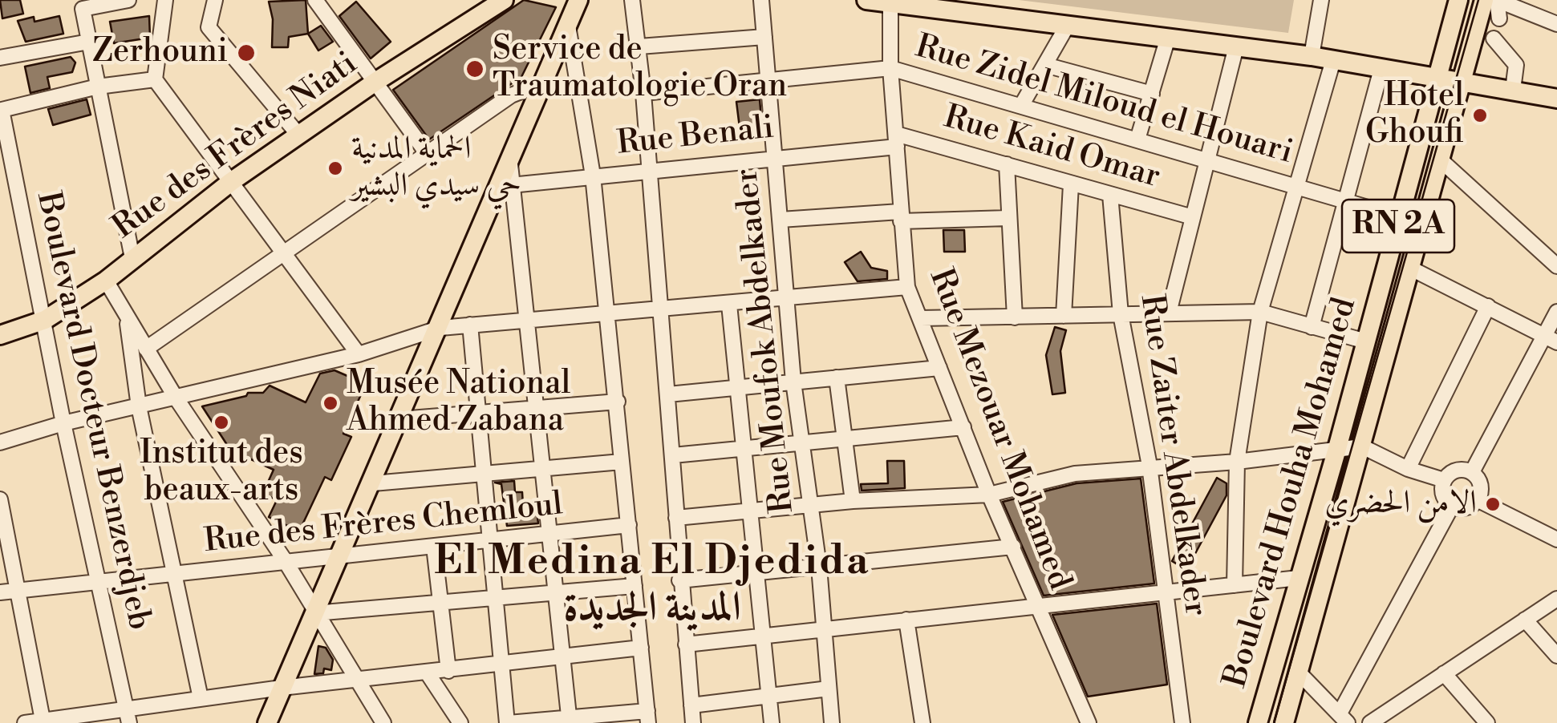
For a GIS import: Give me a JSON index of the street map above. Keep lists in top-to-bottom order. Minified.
{"streets":{"main road":["Rue des Frères Niati","RN 2A","Boulevard Houha Mohamed"],"street":["Rue Zidel Miloud el Houari","Rue Benali","Rue Kaid Omar","Rue Moufok Abdelkader","Boulevard Docteur Benzerdjeb","Rue Mezouar Mohamed","Rue Zaiter Abdelkader","Rue des Frères Chemloul"]},"crossings":[["Rue Zidel Miloud el Houari","Rue Moufok Abdelkader"],["Rue Zidel Miloud el Houari","Rue Mezouar Mohamed"],["Rue Zidel Miloud el Houari","Boulevard Houha Mohamed"],["Rue Benali","Rue Kaid Omar"],["Rue Benali","Rue Moufok Abdelkader"],["Rue Benali","Rue Mezouar Mohamed"],["Rue des Frères Niati","Boulevard Docteur Benzerdjeb"],["Rue Kaid Omar","Rue Mezouar Mohamed"],["Rue Kaid Omar","Rue Zaiter Abdelkader"],["Boulevard Docteur Benzerdjeb","Rue des Frères Chemloul"]],"districts":["El Medina El Djedida المدينة الجديدة"],"places":["Zerhouni","Service de Traumatologie Oran","Hotel Ghoufi","الحماية المدنية حي سيدي البشير","Musée National Ahmed Zabana","Institut des beaux-arts","الامن الحضري"]}
